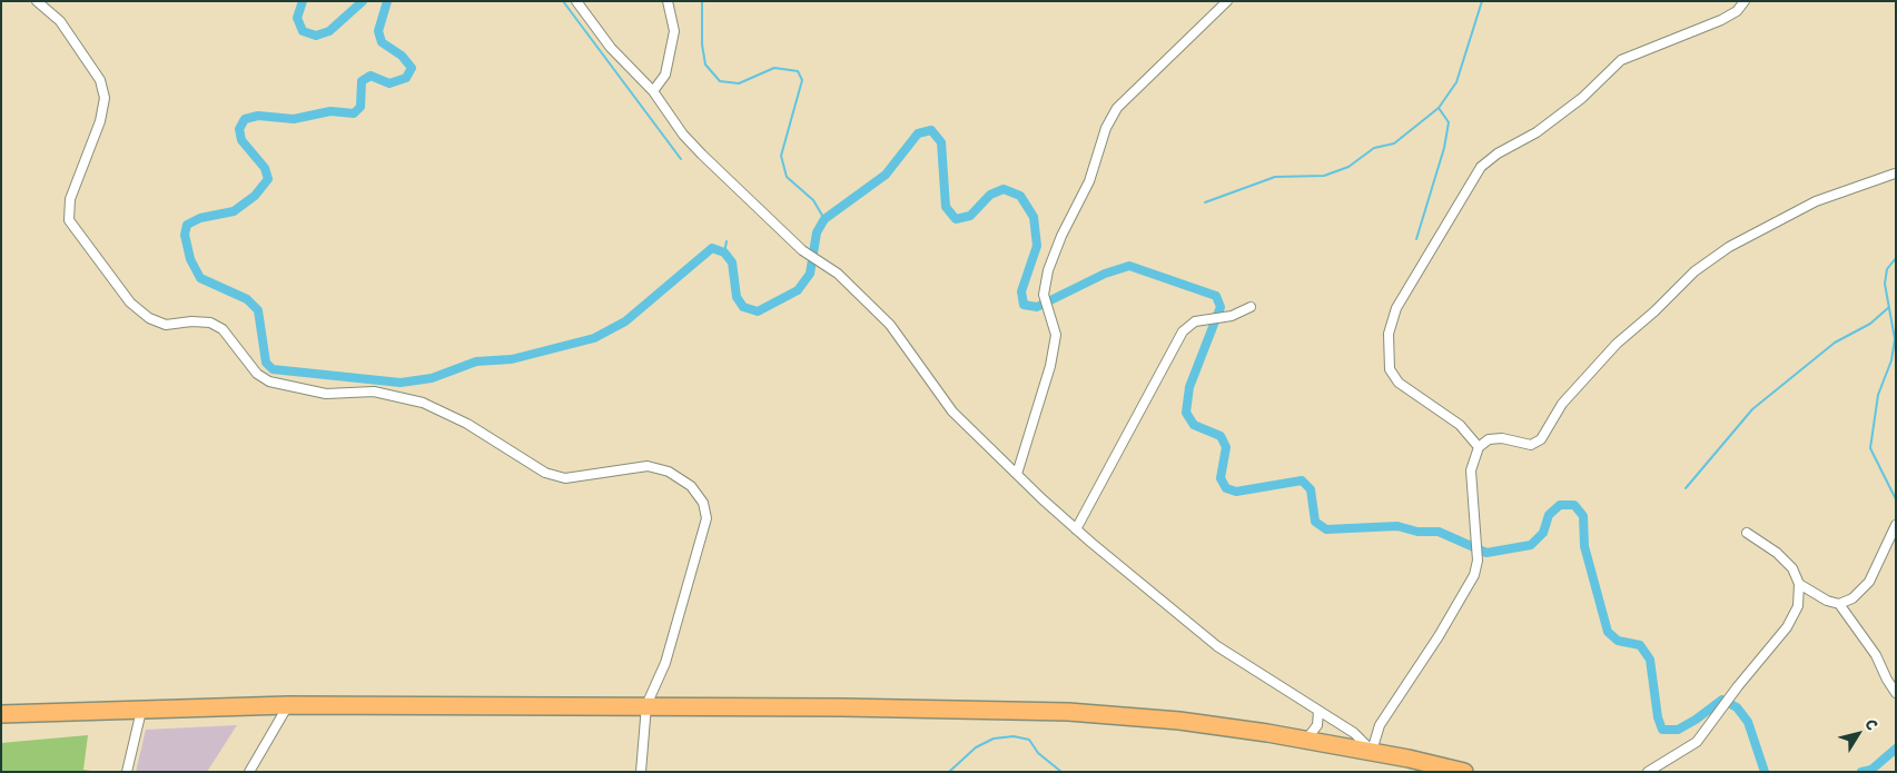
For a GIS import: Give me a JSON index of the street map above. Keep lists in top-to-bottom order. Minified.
{"north":"top right"}
